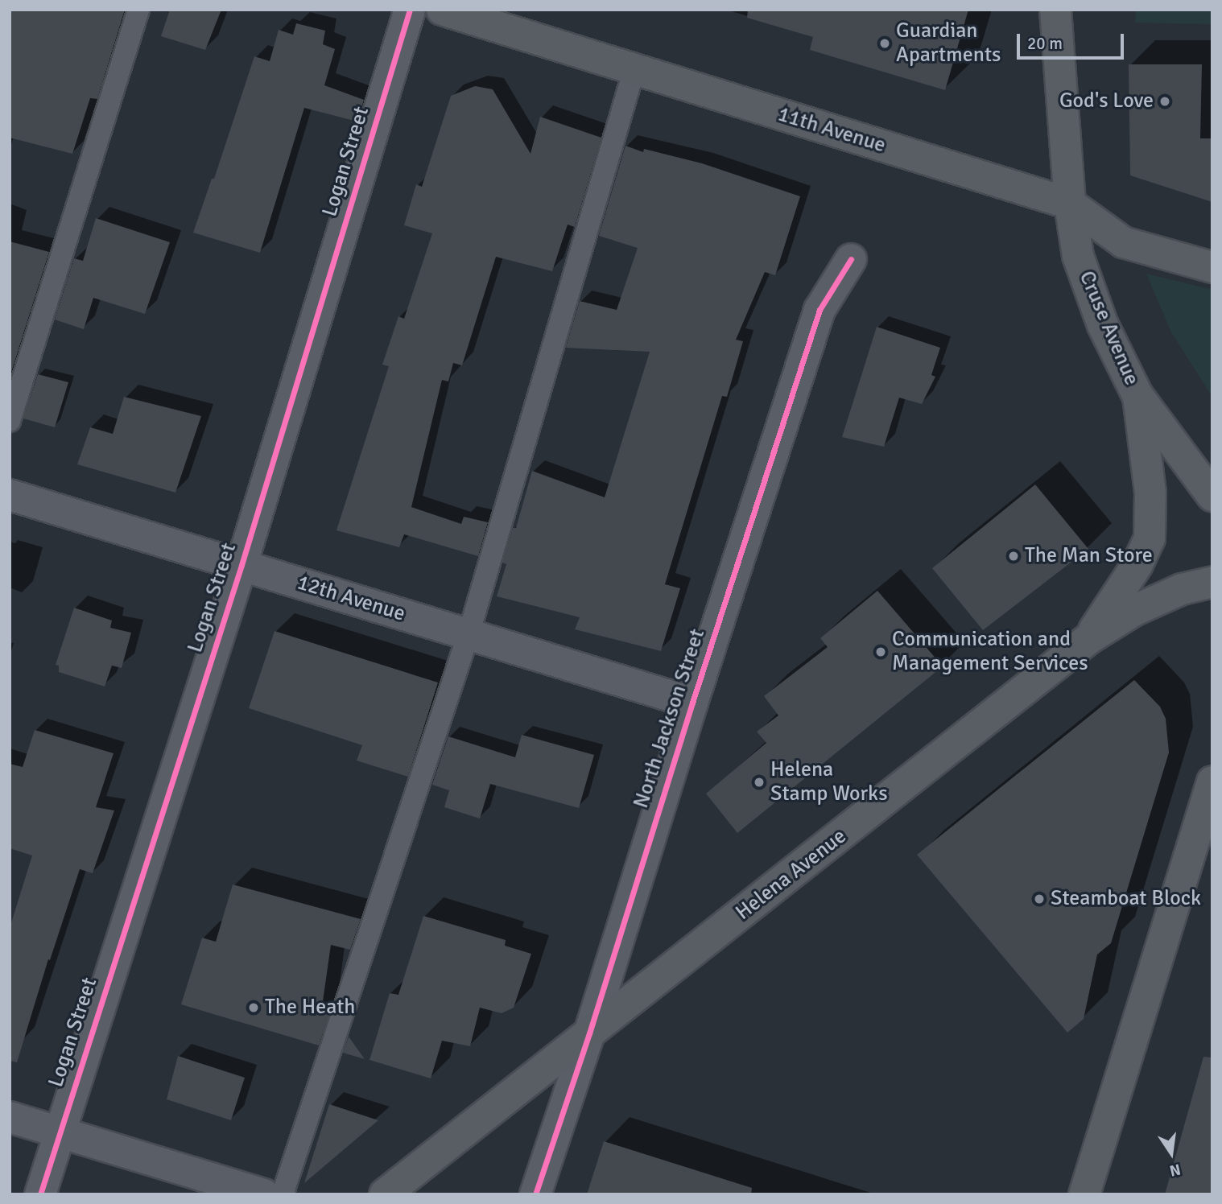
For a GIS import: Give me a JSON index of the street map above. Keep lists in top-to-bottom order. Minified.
{"streets":{"main road":["11th Avenue","Cruse Avenue","Helena Avenue"],"street":["Logan Street","12th Avenue","North Jackson Street"]},"crossings":[["11th Avenue","Cruse Avenue"],["Logan Street","12th Avenue"],["12th Avenue","North Jackson Street"],["North Jackson Street","Helena Avenue"]],"places":["Guardian Apartments","God's Love","The Man Store","Communication and Management Services","Helena Stamp Works","Steamboat Block","The Heath"],"scale_bar":"20 m","north":"bottom"}
